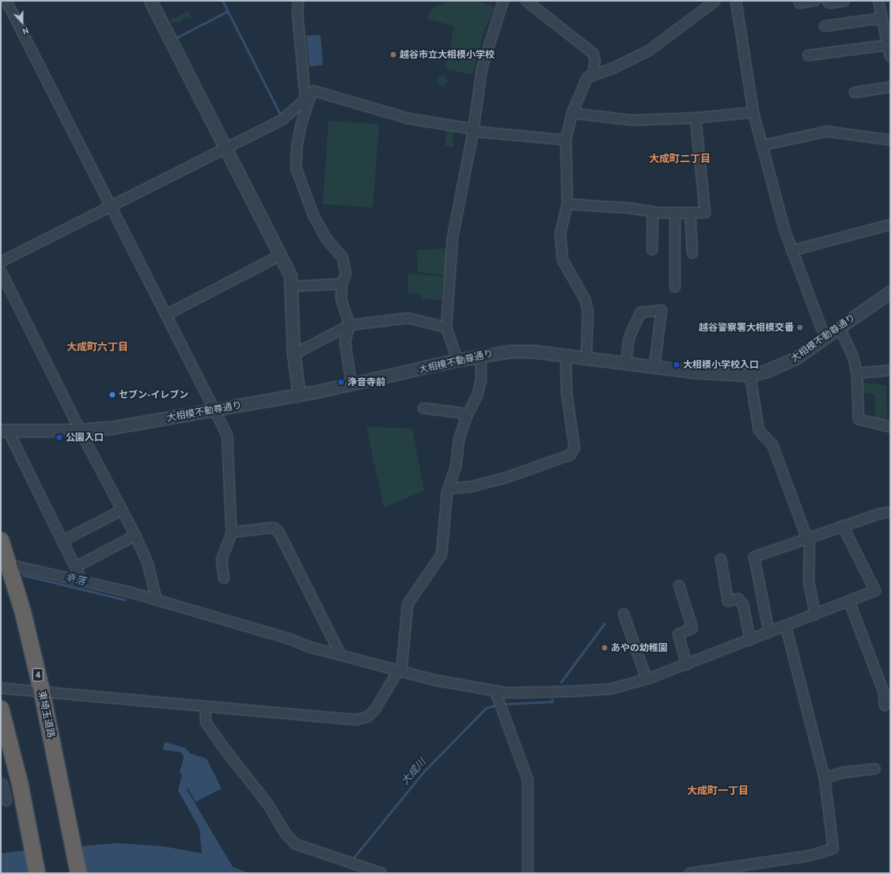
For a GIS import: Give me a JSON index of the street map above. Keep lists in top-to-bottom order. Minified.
{"streets":{"highway":["4","東埼玉道路"],"street":["大相模不動尊通り"]},"districts":["大成町二丁目","大成町六丁目","大成町一丁目"],"water":["幸落","大成川"],"places":["越谷市立大相模小学校","越谷警察署大相模交番","大相模小学校入口","浄音寺前","セブン-イレブン","公園入口","あやの幼稚園"],"north":"bottom"}
